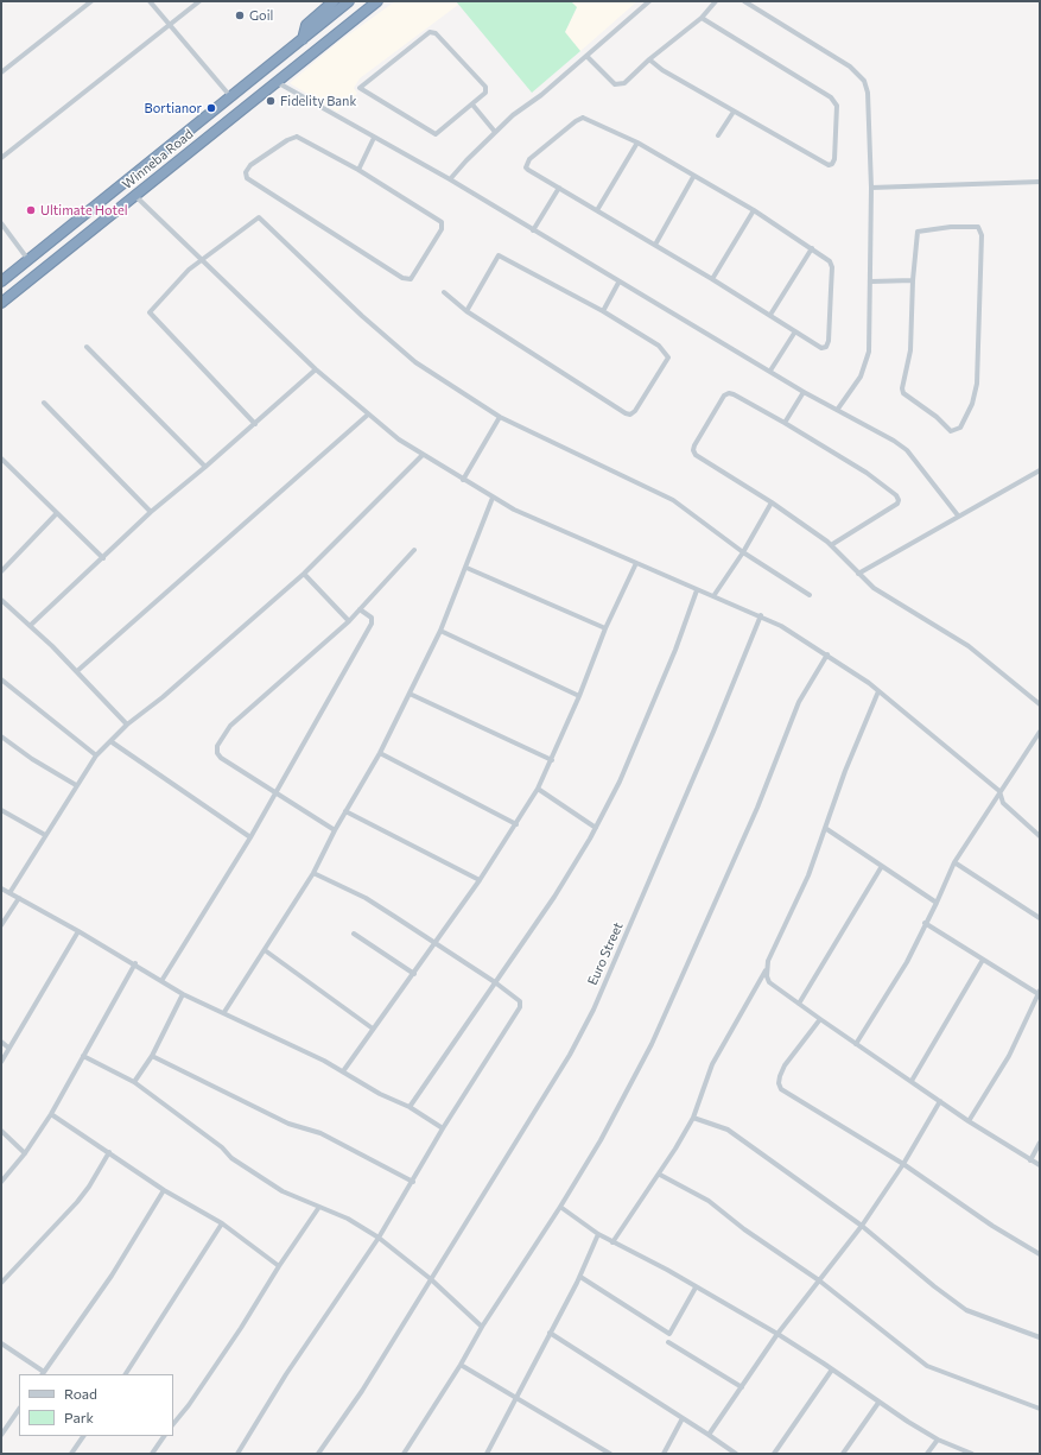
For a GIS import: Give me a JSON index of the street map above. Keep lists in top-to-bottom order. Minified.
{"streets":{"highway":["Winneba Road"],"street":["Euro Street"]},"places":["Goil","Fidelity Bank","Bortianor","Ultimate Hotel"],"legend":["Road","Park"]}
